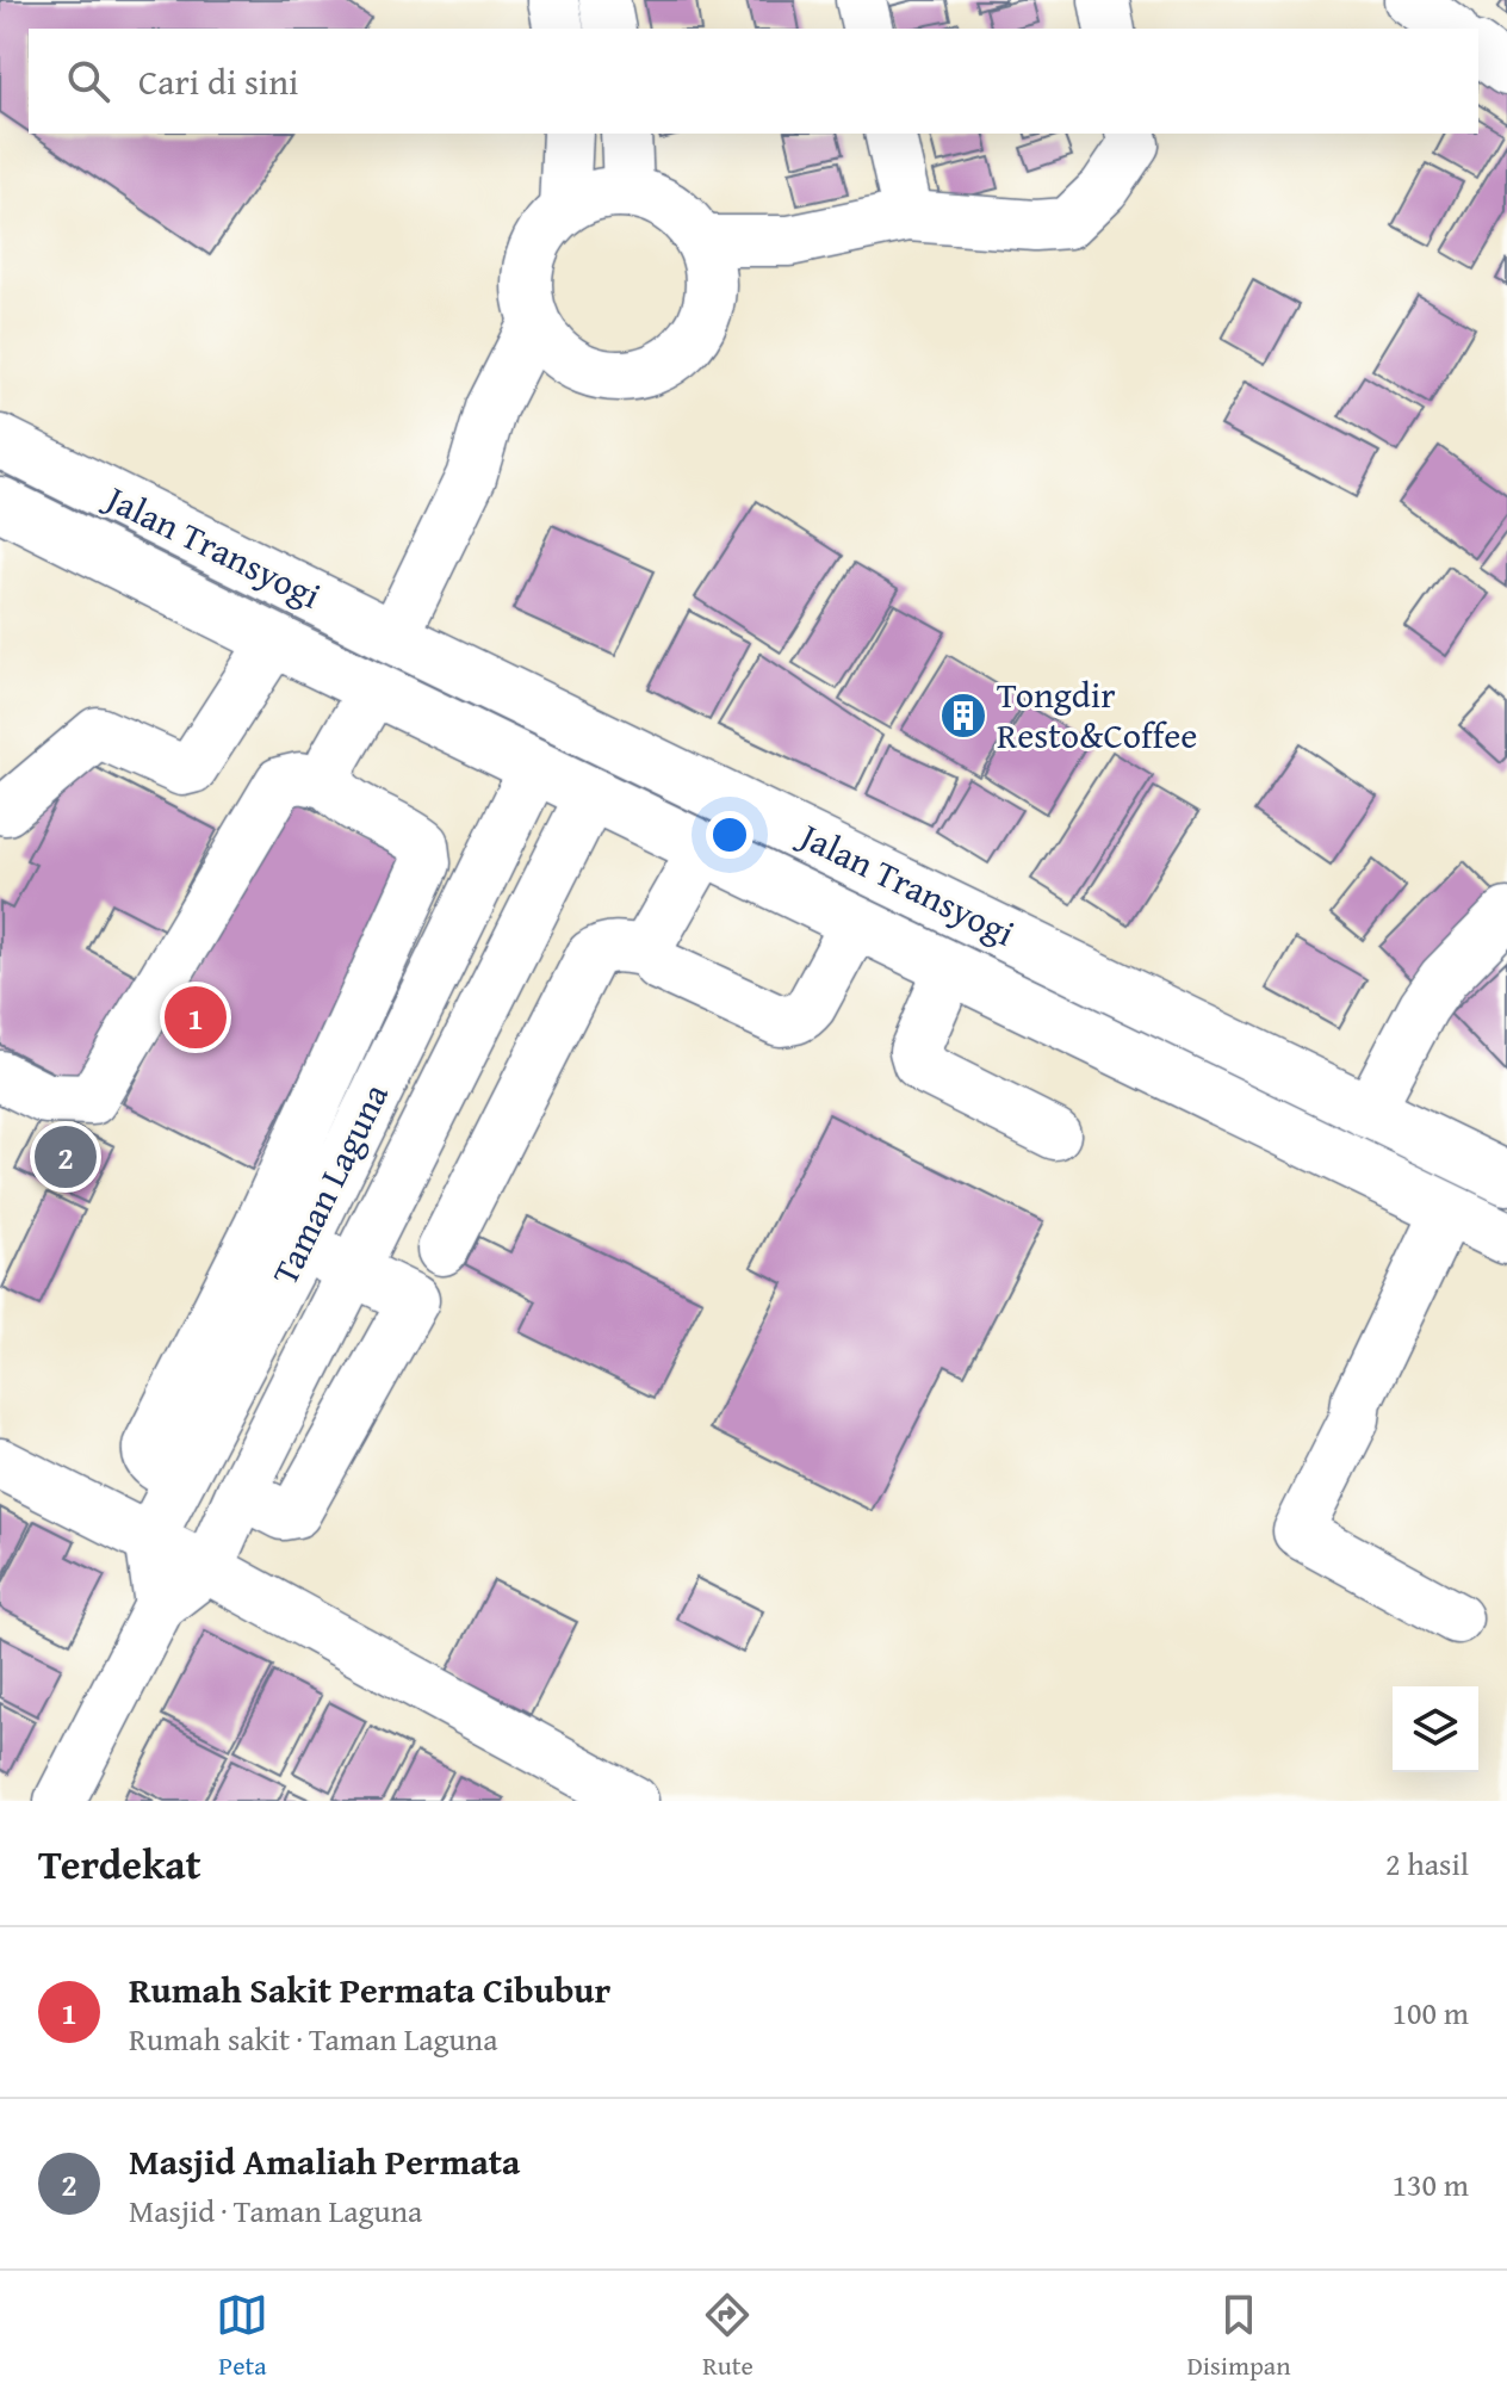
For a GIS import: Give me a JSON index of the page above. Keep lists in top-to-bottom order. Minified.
{"streets":{"highway":["Jalan Transyogi"],"street":["Taman Laguna"]},"crossings":[["Jalan Transyogi","Taman Laguna"]],"places":{"building":["Tongdir Resto&Coffee"]},"page":{"search":"Cari di sini","pins":["1","2"],"heading":["Terdekat","2 hasil"],"list":[{"mark":"1","name":"Rumah Sakit Permata Cibubur","note":"Rumah sakit · Taman Laguna","value":"100 m"},{"mark":"2","name":"Masjid Amaliah Permata","note":"Masjid · Taman Laguna","value":"130 m"}],"nav":["Peta","Rute","Disimpan"]}}
